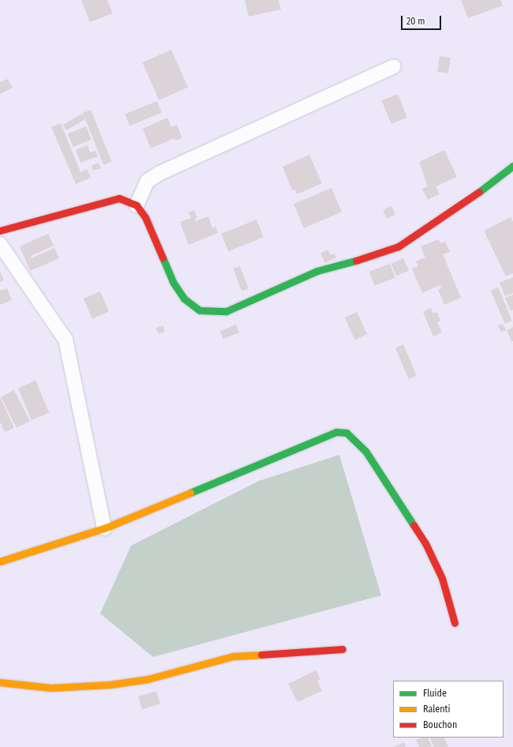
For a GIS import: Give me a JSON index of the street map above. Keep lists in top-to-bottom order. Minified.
{"legend":["Fluide","Ralenti","Bouchon"],"scale_bar":"20 m"}
